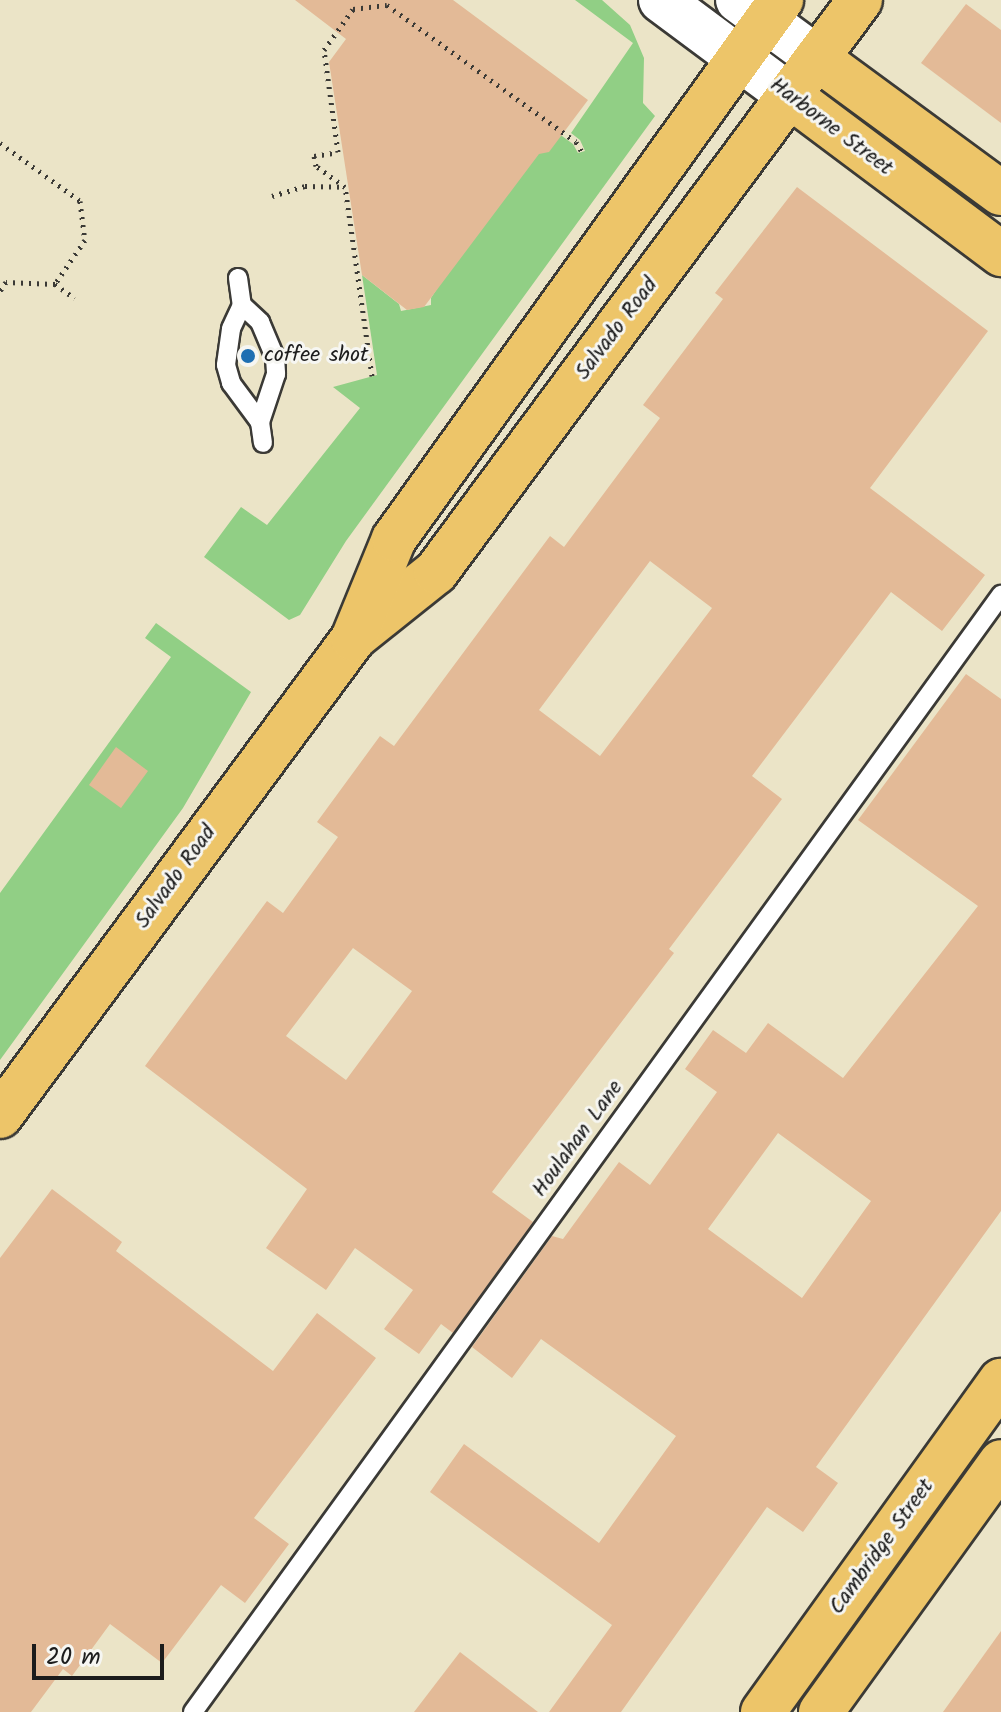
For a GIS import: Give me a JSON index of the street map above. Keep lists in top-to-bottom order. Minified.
{"streets":{"main road":["Harborne Street","Salvado Road","Cambridge Street"],"lane":["Houlahan Lane"]},"crossings":[["Harborne Street","Salvado Road"]],"places":["coffee shot"],"scale_bar":"20 m"}
